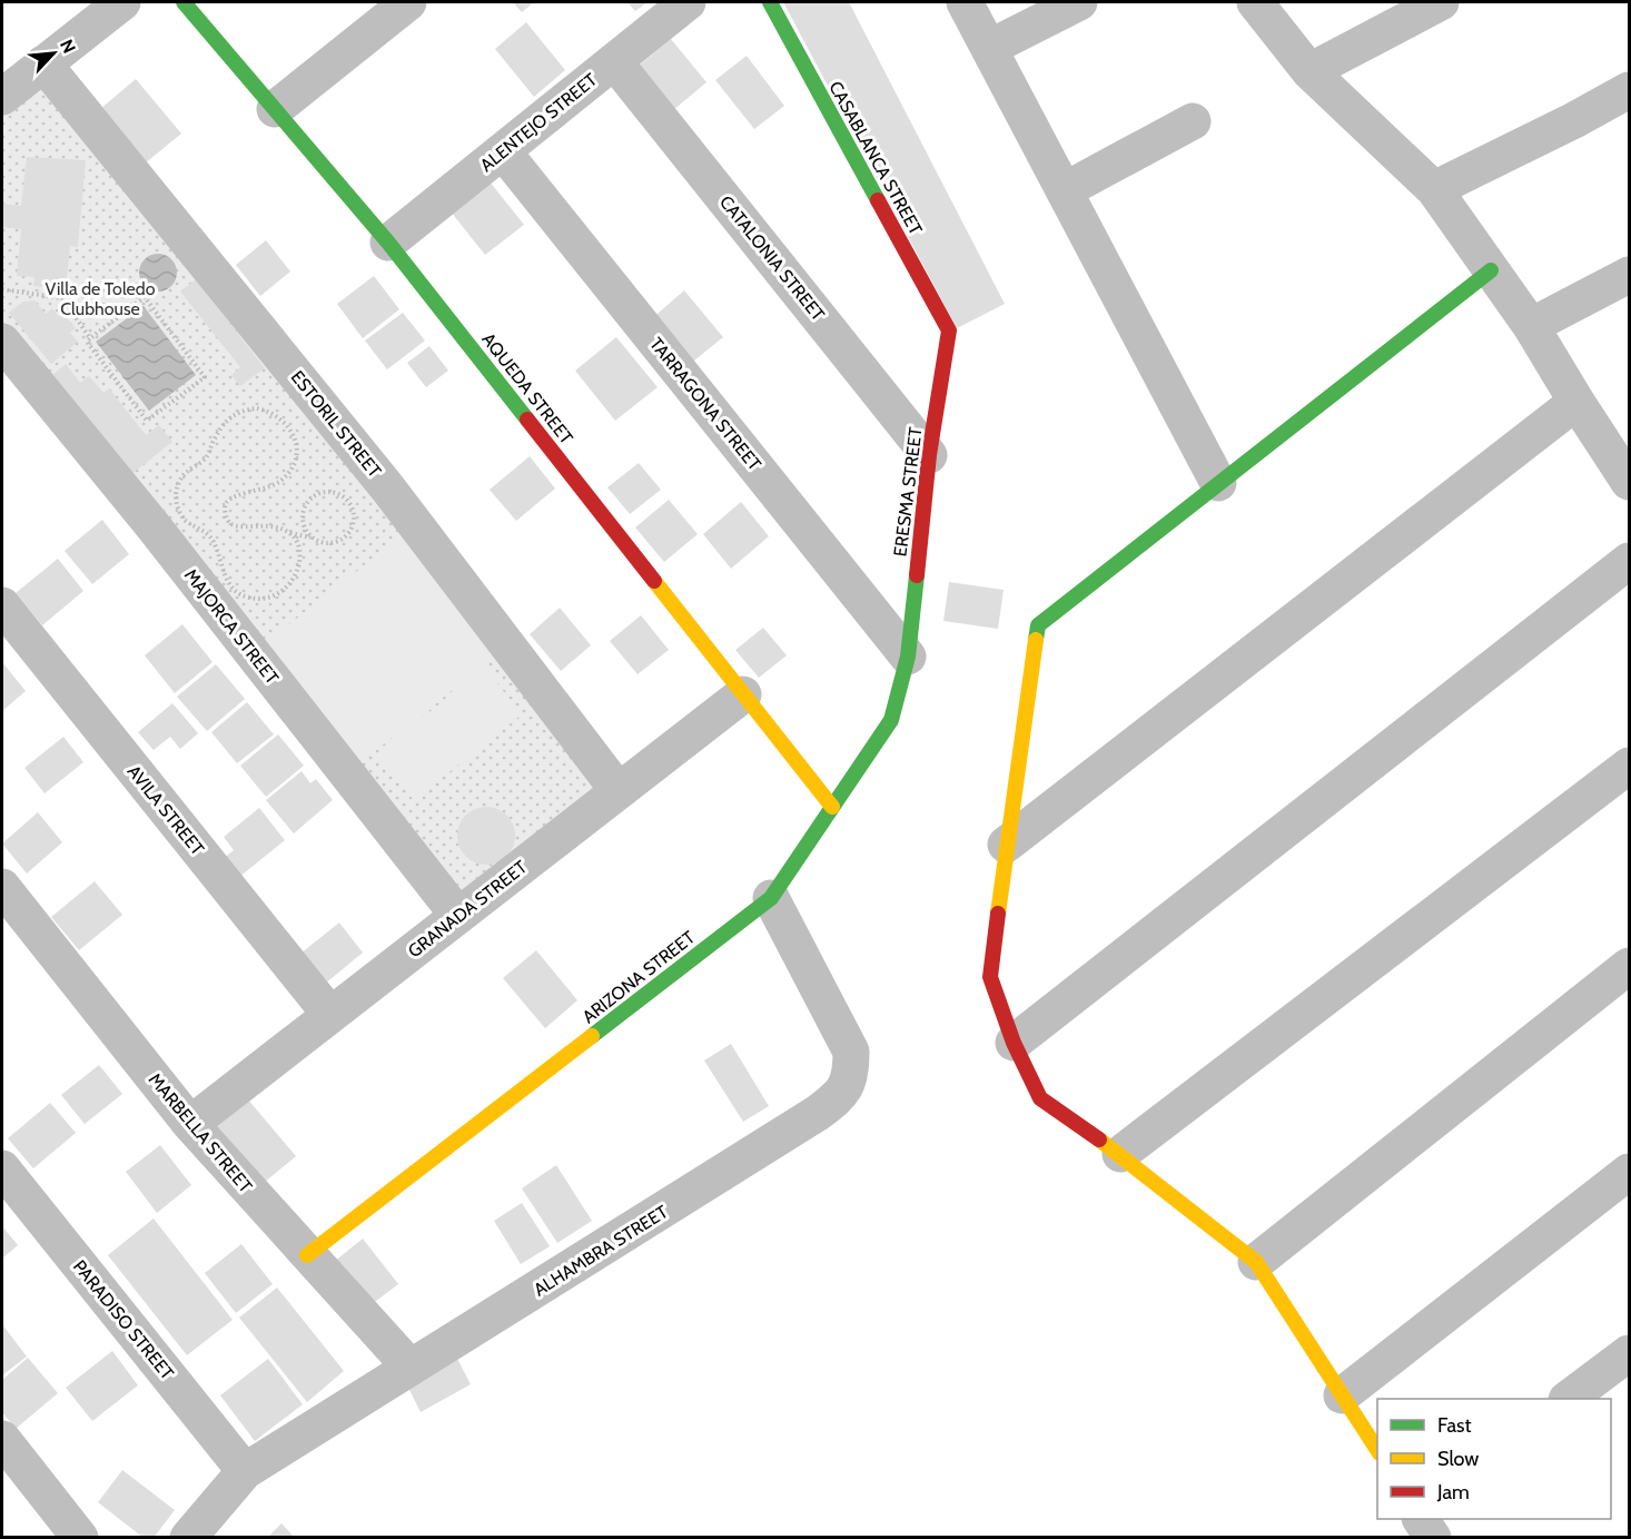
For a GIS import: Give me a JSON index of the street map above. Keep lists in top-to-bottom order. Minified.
{"streets":{"street":["ALENTEJO STREET","CASABLANCA STREET","CATALONIA STREET","AQUEDA STREET","TARRAGONA STREET","ESTORIL STREET","ERESMA STREET","MAJORCA STREET","AVILA STREET","GRANADA STREET","ARIZONA STREET","MARBELLA STREET","ALHAMBRA STREET","PARADISO STREET"]},"crossings":[["ALENTEJO STREET","CATALONIA STREET"],["ALENTEJO STREET","AQUEDA STREET"],["ALENTEJO STREET","TARRAGONA STREET"],["CASABLANCA STREET","ERESMA STREET"],["CATALONIA STREET","ERESMA STREET"],["AQUEDA STREET","GRANADA STREET"],["AQUEDA STREET","ARIZONA STREET"],["TARRAGONA STREET","ERESMA STREET"],["TARRAGONA STREET","ARIZONA STREET"],["ESTORIL STREET","GRANADA STREET"],["ERESMA STREET","ARIZONA STREET"],["MAJORCA STREET","GRANADA STREET"],["AVILA STREET","GRANADA STREET"],["GRANADA STREET","MARBELLA STREET"],["ARIZONA STREET","MARBELLA STREET"],["ARIZONA STREET","ALHAMBRA STREET"],["MARBELLA STREET","ALHAMBRA STREET"],["ALHAMBRA STREET","PARADISO STREET"]],"parks":["Villa de Toledo Clubhouse"],"legend":["Fast","Slow","Jam"],"north":"top right"}
